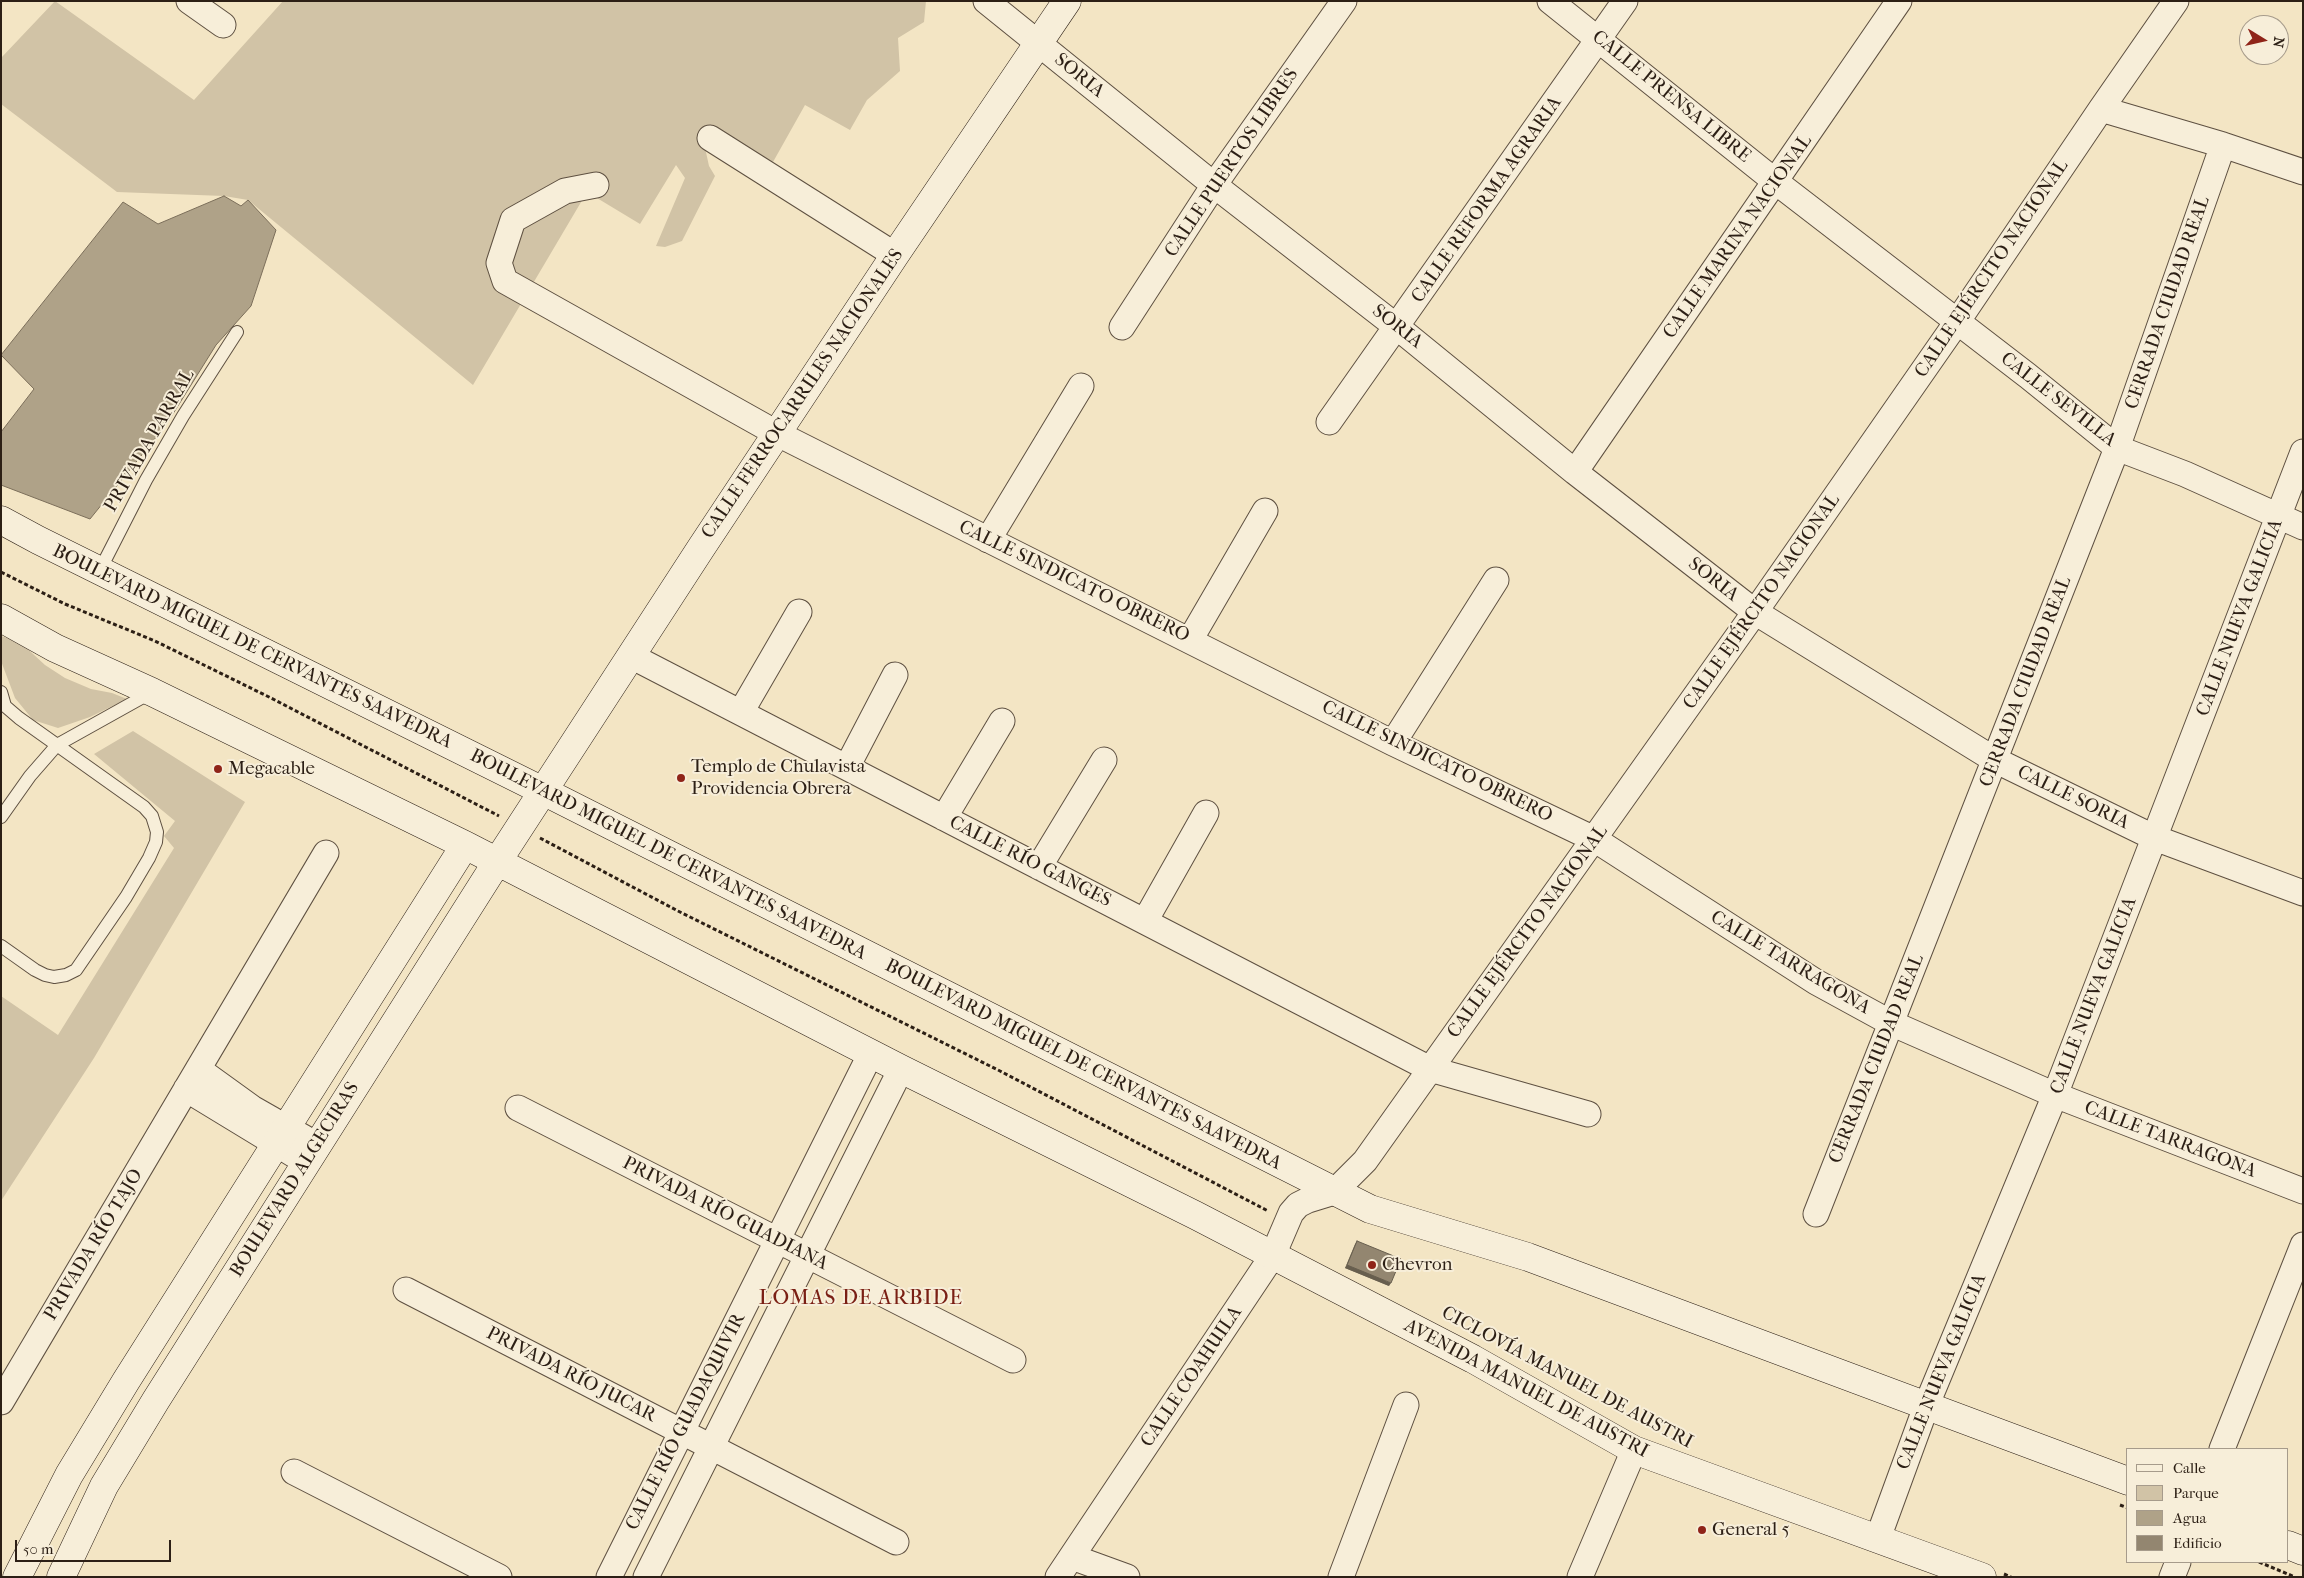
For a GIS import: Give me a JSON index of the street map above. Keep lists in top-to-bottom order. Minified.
{"streets":{"main road":["CALLE FERROCARRILES NACIONALES","BOULEVARD MIGUEL DE CERVANTES SAAVEDRA","BOULEVARD ALGECIRAS","AVENIDA MANUEL DE AUSTRI"],"street":["SORIA","CALLE PRENSA LIBRE","CALLE PUERTOS LIBRES","CALLE REFORMA AGRARIA","CALLE MARINA NACIONAL","CALLE EJÉRCITO NACIONAL","CERRADA CIUDAD REAL","CALLE SEVILLA","CALLE SINDICATO OBRERO","CALLE NUEVA GALICIA","CALLE SORIA","CALLE RÍO GANGES","CALLE TARRAGONA","PRIVADA RÍO GUADIANA","PRIVADA RÍO TAJO","PRIVADA RÍO JUCAR","CALLE COAHUILA","CALLE RÍO GUADAQUIVIR"],"lane":["PRIVADA PARRAL"]},"crossings":[["SORIA","CALLE PUERTOS LIBRES"],["SORIA","CALLE REFORMA AGRARIA"],["SORIA","CALLE MARINA NACIONAL"],["SORIA","CALLE EJÉRCITO NACIONAL"],["SORIA","CALLE FERROCARRILES NACIONALES"],["SORIA","CALLE SORIA"],["CALLE PRENSA LIBRE","CALLE REFORMA AGRARIA"],["CALLE PRENSA LIBRE","CALLE MARINA NACIONAL"],["CALLE PRENSA LIBRE","CALLE EJÉRCITO NACIONAL"],["CALLE PRENSA LIBRE","CALLE SEVILLA"],["CALLE EJÉRCITO NACIONAL","CALLE SEVILLA"],["CALLE EJÉRCITO NACIONAL","CALLE SINDICATO OBRERO"],["CALLE EJÉRCITO NACIONAL","BOULEVARD MIGUEL DE CERVANTES SAAVEDRA"],["CALLE EJÉRCITO NACIONAL","CALLE SORIA"],["CALLE EJÉRCITO NACIONAL","CALLE RÍO GANGES"],["CALLE EJÉRCITO NACIONAL","CALLE TARRAGONA"],["CALLE EJÉRCITO NACIONAL","CALLE COAHUILA"],["CERRADA CIUDAD REAL","CALLE SEVILLA"],["CERRADA CIUDAD REAL","CALLE SORIA"],["CERRADA CIUDAD REAL","CALLE TARRAGONA"],["CALLE FERROCARRILES NACIONALES","CALLE SINDICATO OBRERO"],["CALLE FERROCARRILES NACIONALES","BOULEVARD MIGUEL DE CERVANTES SAAVEDRA"],["CALLE FERROCARRILES NACIONALES","CALLE RÍO GANGES"],["CALLE FERROCARRILES NACIONALES","BOULEVARD ALGECIRAS"],["CALLE SEVILLA","CALLE NUEVA GALICIA"],["PRIVADA PARRAL","BOULEVARD MIGUEL DE CERVANTES SAAVEDRA"],["CALLE SINDICATO OBRERO","CALLE TARRAGONA"],["CALLE NUEVA GALICIA","BOULEVARD MIGUEL DE CERVANTES SAAVEDRA"],["CALLE NUEVA GALICIA","CALLE SORIA"],["CALLE NUEVA GALICIA","CALLE TARRAGONA"],["CALLE NUEVA GALICIA","AVENIDA MANUEL DE AUSTRI"],["BOULEVARD MIGUEL DE CERVANTES SAAVEDRA","BOULEVARD ALGECIRAS"],["BOULEVARD MIGUEL DE CERVANTES SAAVEDRA","CALLE COAHUILA"],["PRIVADA RÍO GUADIANA","CALLE RÍO GUADAQUIVIR"],["PRIVADA RÍO JUCAR","CALLE RÍO GUADAQUIVIR"],["CALLE COAHUILA","AVENIDA MANUEL DE AUSTRI"]],"districts":["LOMAS DE ARBIDE"],"places":["Megacable","Templo de Chulavista Providencia Obrera","Chevron","General 5"],"legend":["Calle","Parque","Agua","Edificio"],"scale_bar":"50 m","north":"right"}
